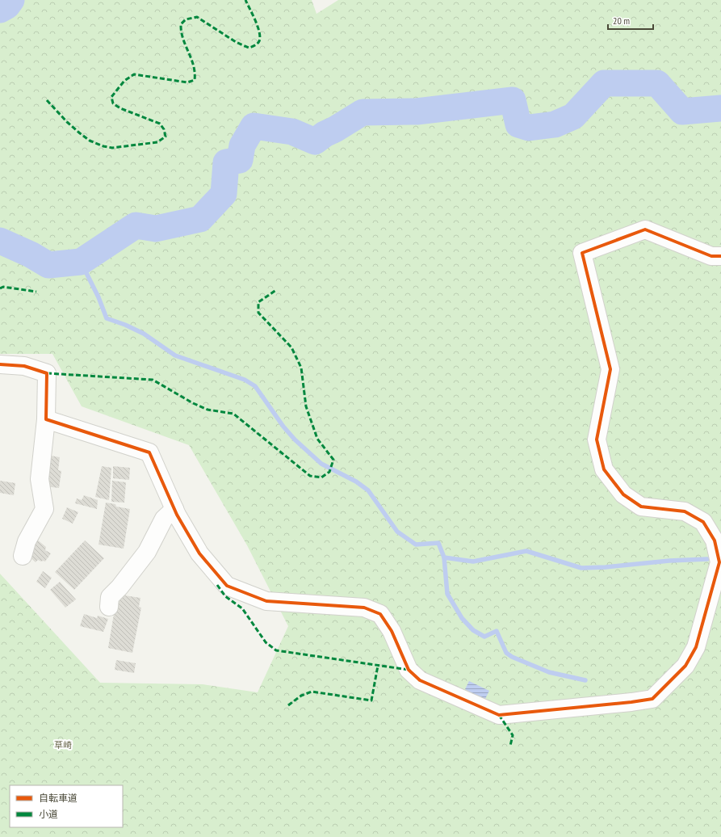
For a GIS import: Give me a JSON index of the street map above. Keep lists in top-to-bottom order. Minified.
{"districts":["草崎"],"legend":["自転車道","小道"],"scale_bar":"20 m"}
